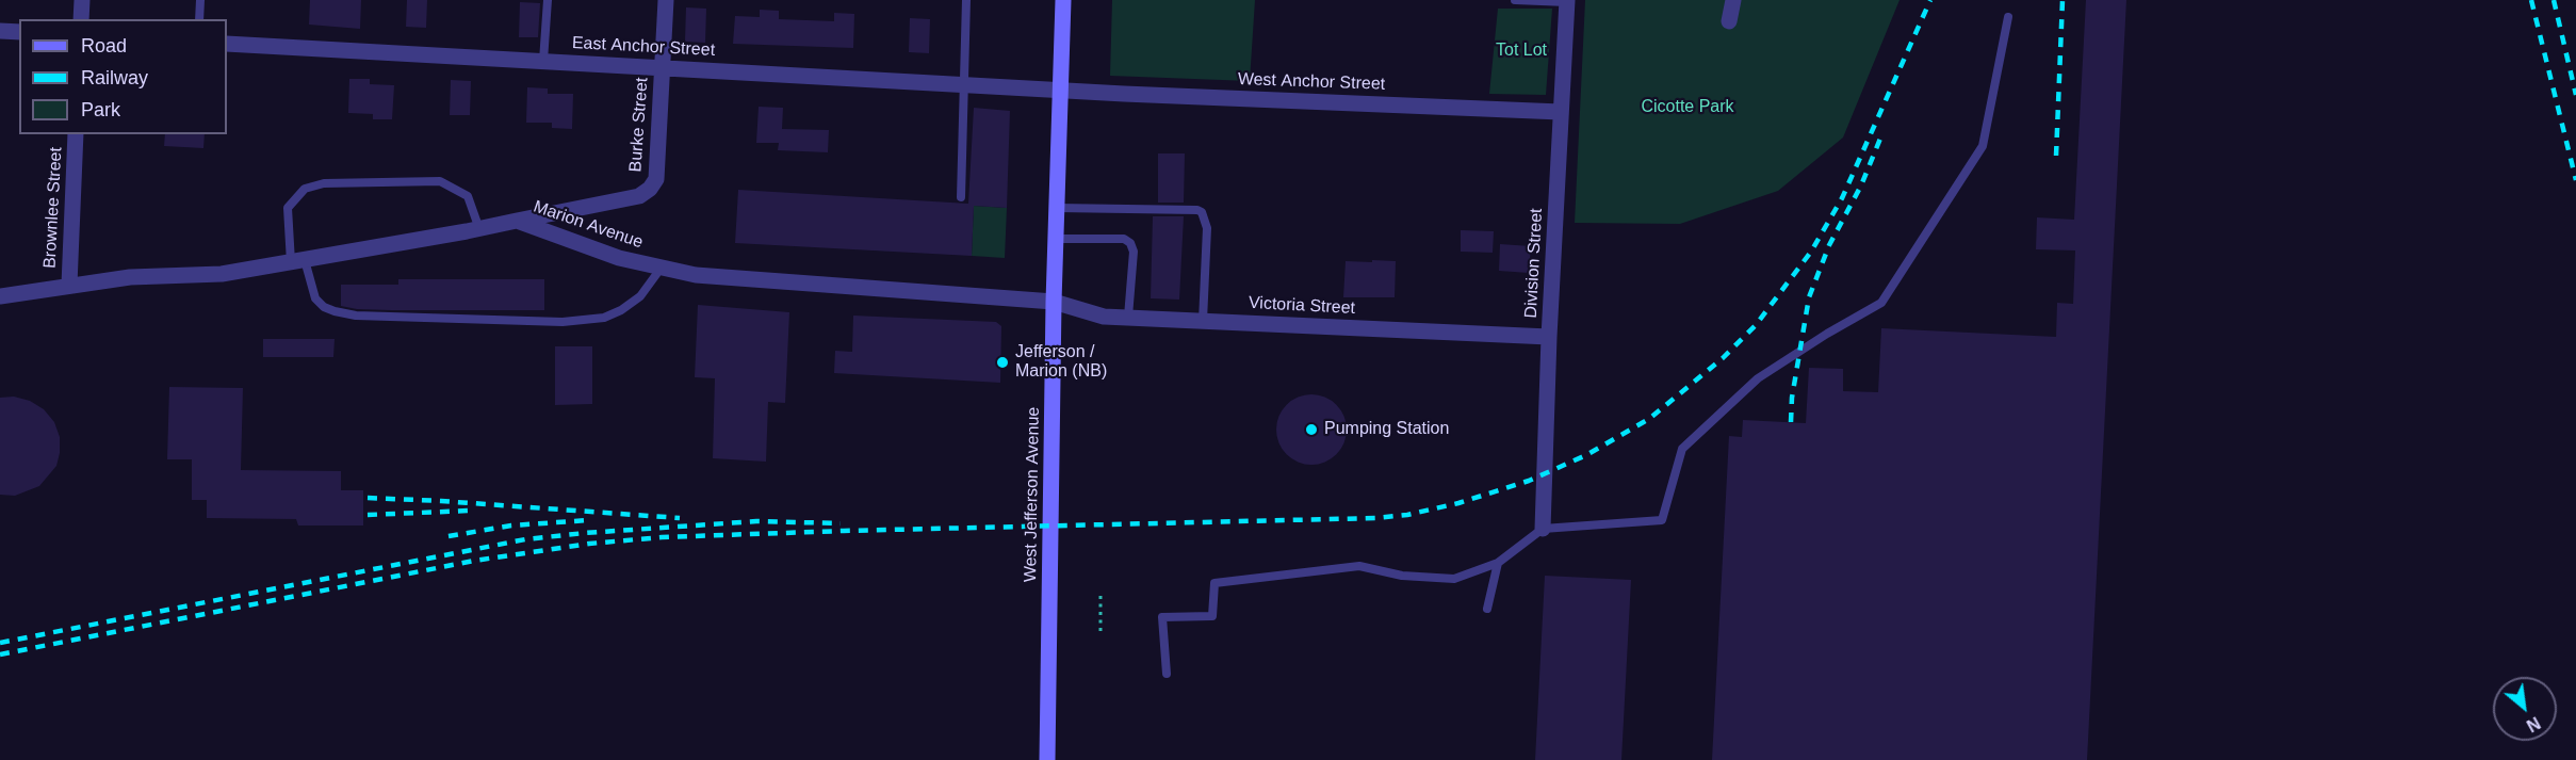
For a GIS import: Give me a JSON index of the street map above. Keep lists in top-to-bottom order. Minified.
{"streets":{"main road":["West Jefferson Avenue"],"street":["East Anchor Street","West Anchor Street","Burke Street","Brownlee Street","Marion Avenue","Division Street","Victoria Street"]},"crossings":[["East Anchor Street","West Anchor Street"],["East Anchor Street","Burke Street"],["East Anchor Street","West Jefferson Avenue"],["West Anchor Street","Division Street"],["West Anchor Street","West Jefferson Avenue"],["Burke Street","Marion Avenue"],["Brownlee Street","Marion Avenue"],["Marion Avenue","Victoria Street"],["Marion Avenue","West Jefferson Avenue"],["Division Street","Victoria Street"],["Victoria Street","West Jefferson Avenue"]],"parks":["Tot Lot","Cicotte Park"],"places":["Jefferson / Marion (NB)","Pumping Station"],"legend":["Road","Railway","Park"],"north":"bottom right"}
